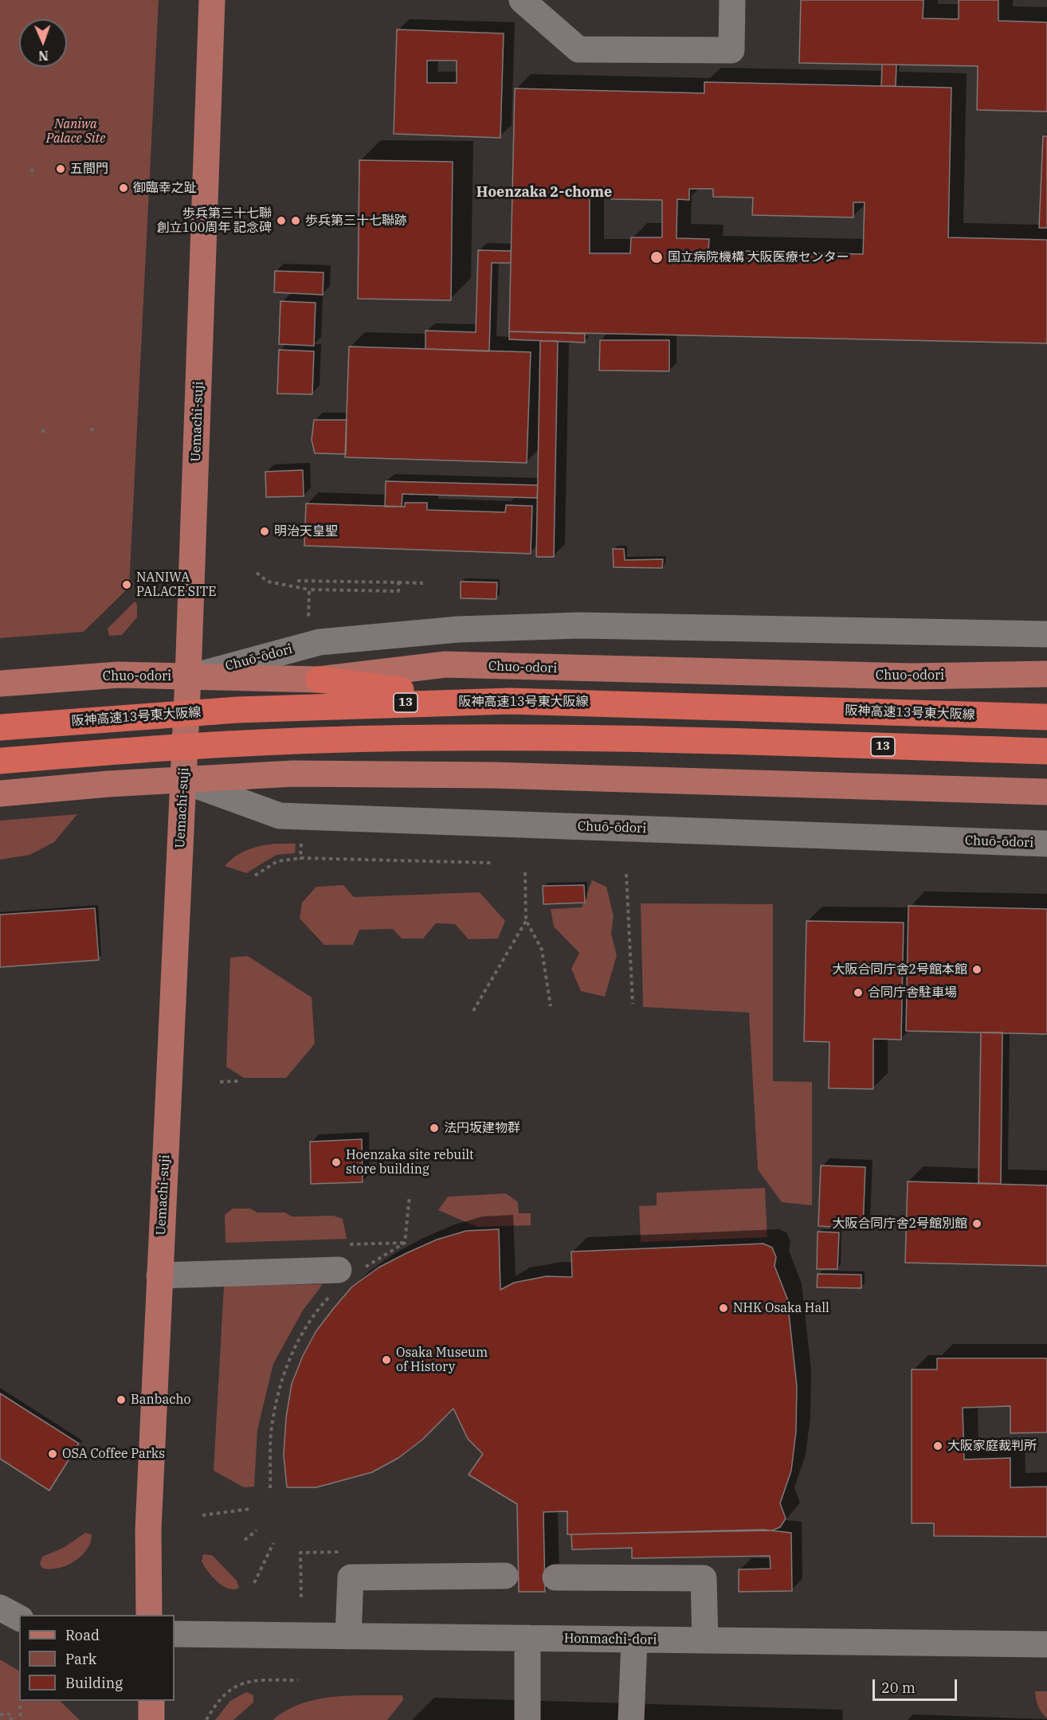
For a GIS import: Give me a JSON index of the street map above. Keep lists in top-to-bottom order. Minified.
{"streets":{"highway":["阪神高速13号東大阪線","13"],"main road":["Uemachi-suji","Chuo-odori"],"street":["Chuō-ōdori","Honmachi-dori"]},"crossings":[["Uemachi-suji","Chuō-ōdori"],["Uemachi-suji","Chuo-odori"],["Chuō-ōdori","Chuo-odori"]],"districts":["Hoenzaka 2-chome"],"parks":["Naniwa Palace Site"],"places":["五間門","御臨幸之趾","歩兵第三十七聯 創立100周年 記念碑","歩兵第三十七聯跡","国立病院機構 大阪医療センター","明治天皇聖","NANIWA PALACE SITE","大阪合同庁舎2号館本館","合同庁舎駐車場","法円坂建物群","Hoenzaka site rebuilt store building","大阪合同庁舎2号館別館","NHK Osaka Hall","Osaka Museum of History","Banbacho","大阪家庭裁判所","OSA Coffee Parks"],"legend":["Road","Park","Building"],"scale_bar":"20 m","north":"bottom"}
